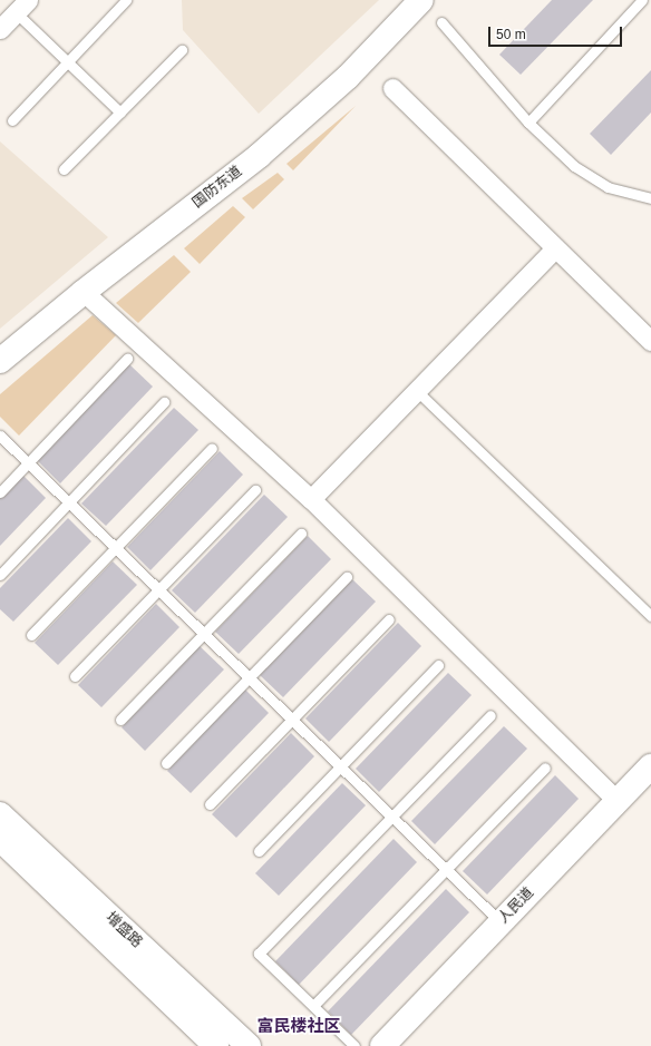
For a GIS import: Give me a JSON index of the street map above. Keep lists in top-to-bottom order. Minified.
{"streets":{"street":["国防东道","人民道","增盛路"]},"districts":["富民楼社区"],"scale_bar":"50 m"}
